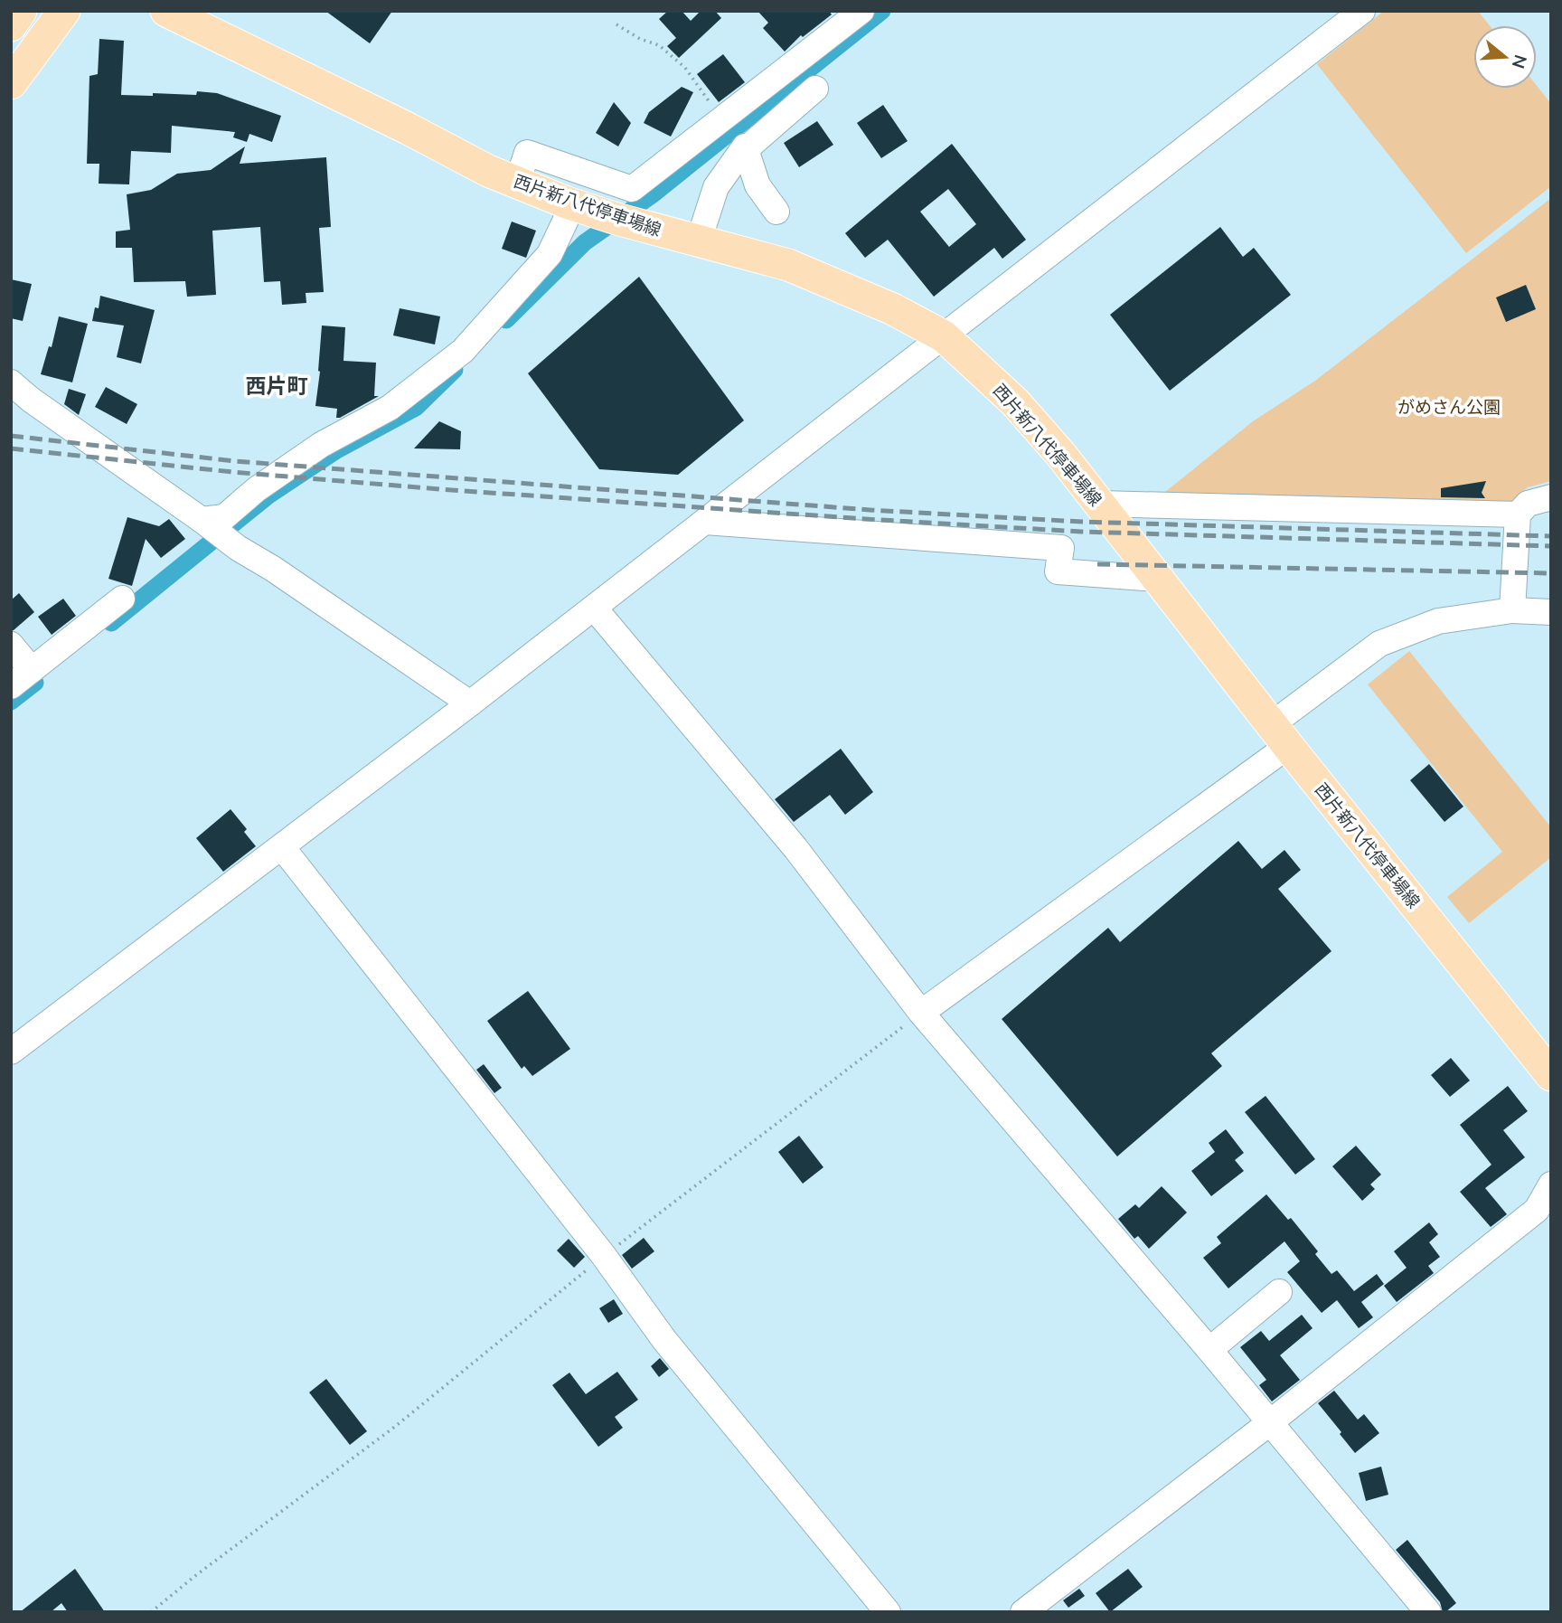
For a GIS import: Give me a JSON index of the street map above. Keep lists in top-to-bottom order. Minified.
{"streets":{"main road":["西片新八代停車場線"]},"districts":["西片町"],"parks":["がめさん公園"],"north":"right"}
